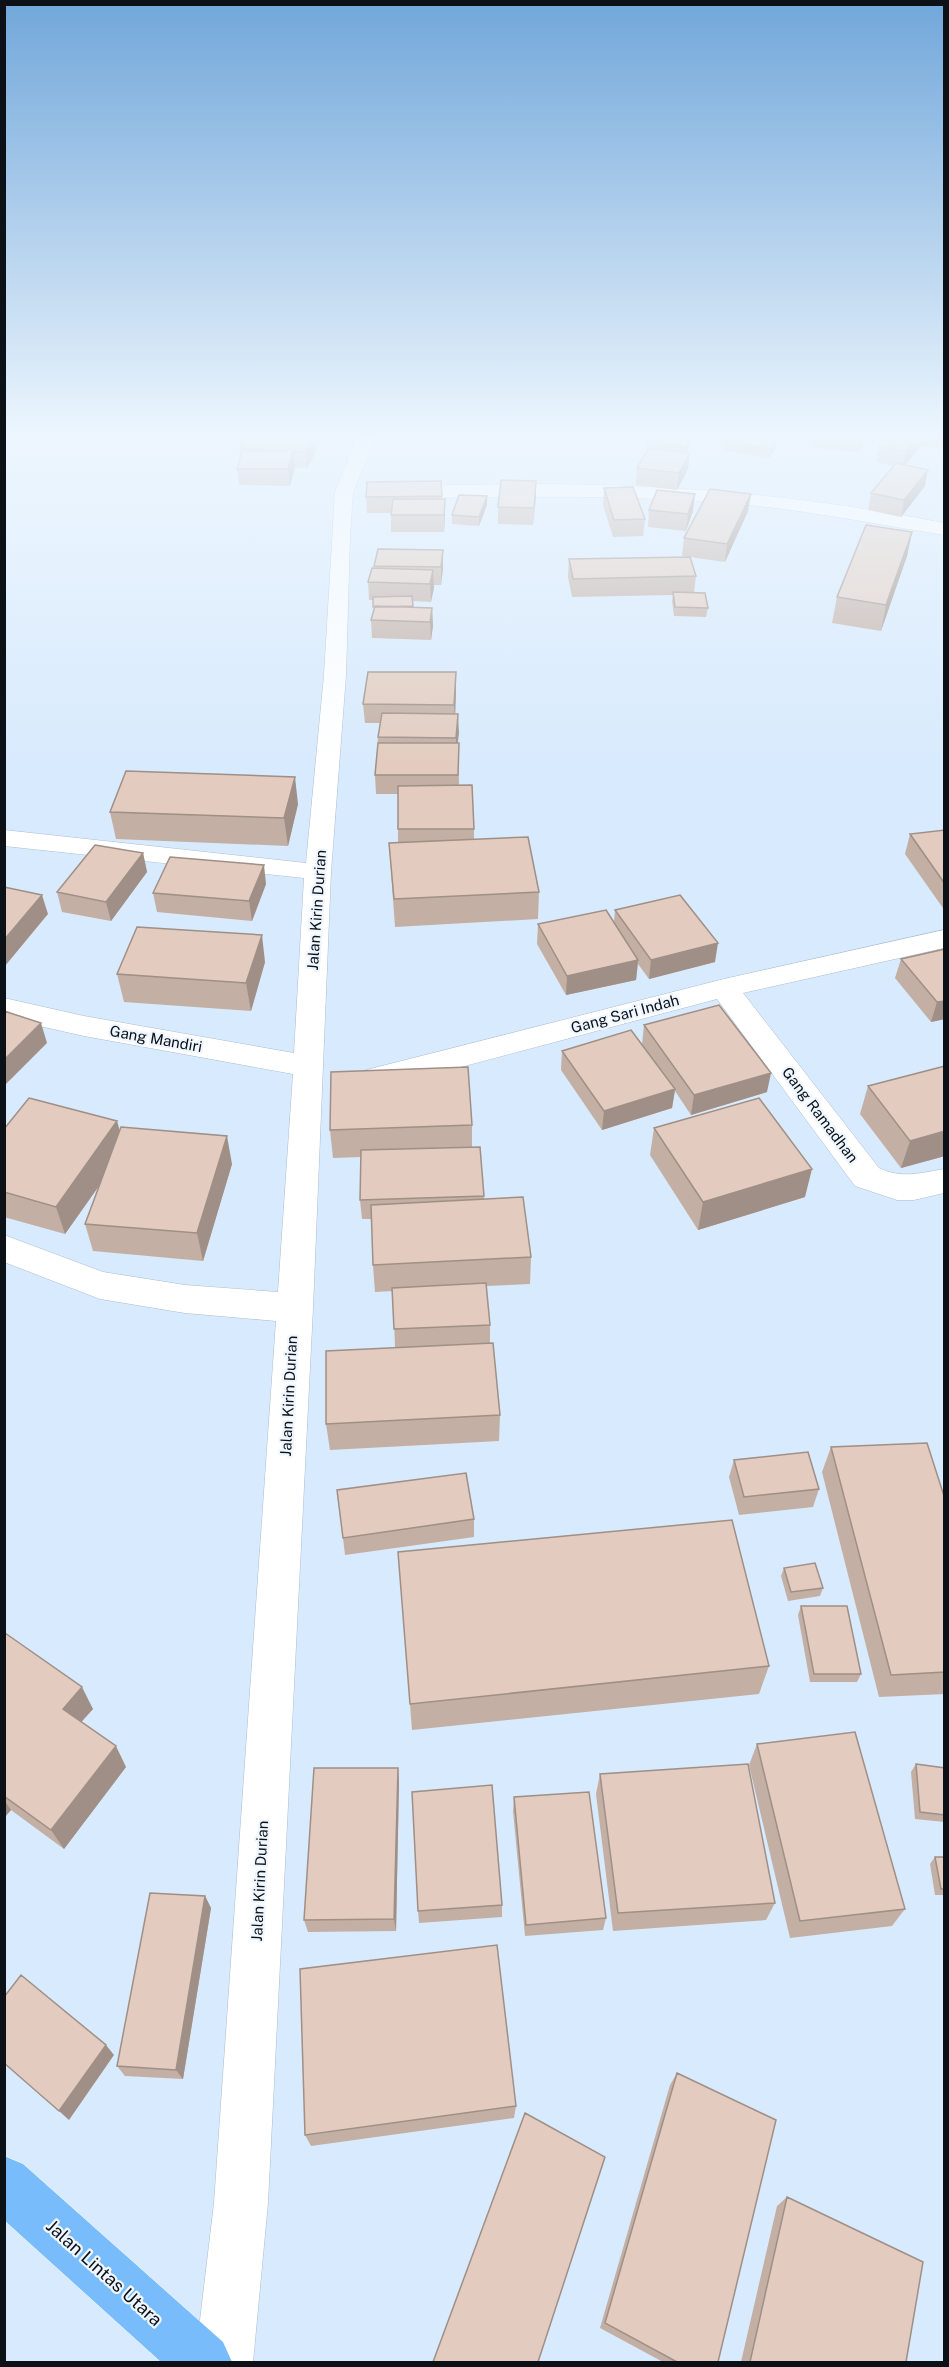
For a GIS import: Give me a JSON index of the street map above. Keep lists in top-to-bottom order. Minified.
{"streets":{"highway":["Jalan Lintas Utara"],"street":["Jalan Kirin Durian","Gang Sari Indah","Gang Mandiri","Gang Ramadhan"]},"crossings":[["Jalan Kirin Durian","Gang Sari Indah"],["Jalan Kirin Durian","Gang Mandiri"],["Gang Sari Indah","Gang Mandiri"],["Gang Sari Indah","Gang Ramadhan"]]}
